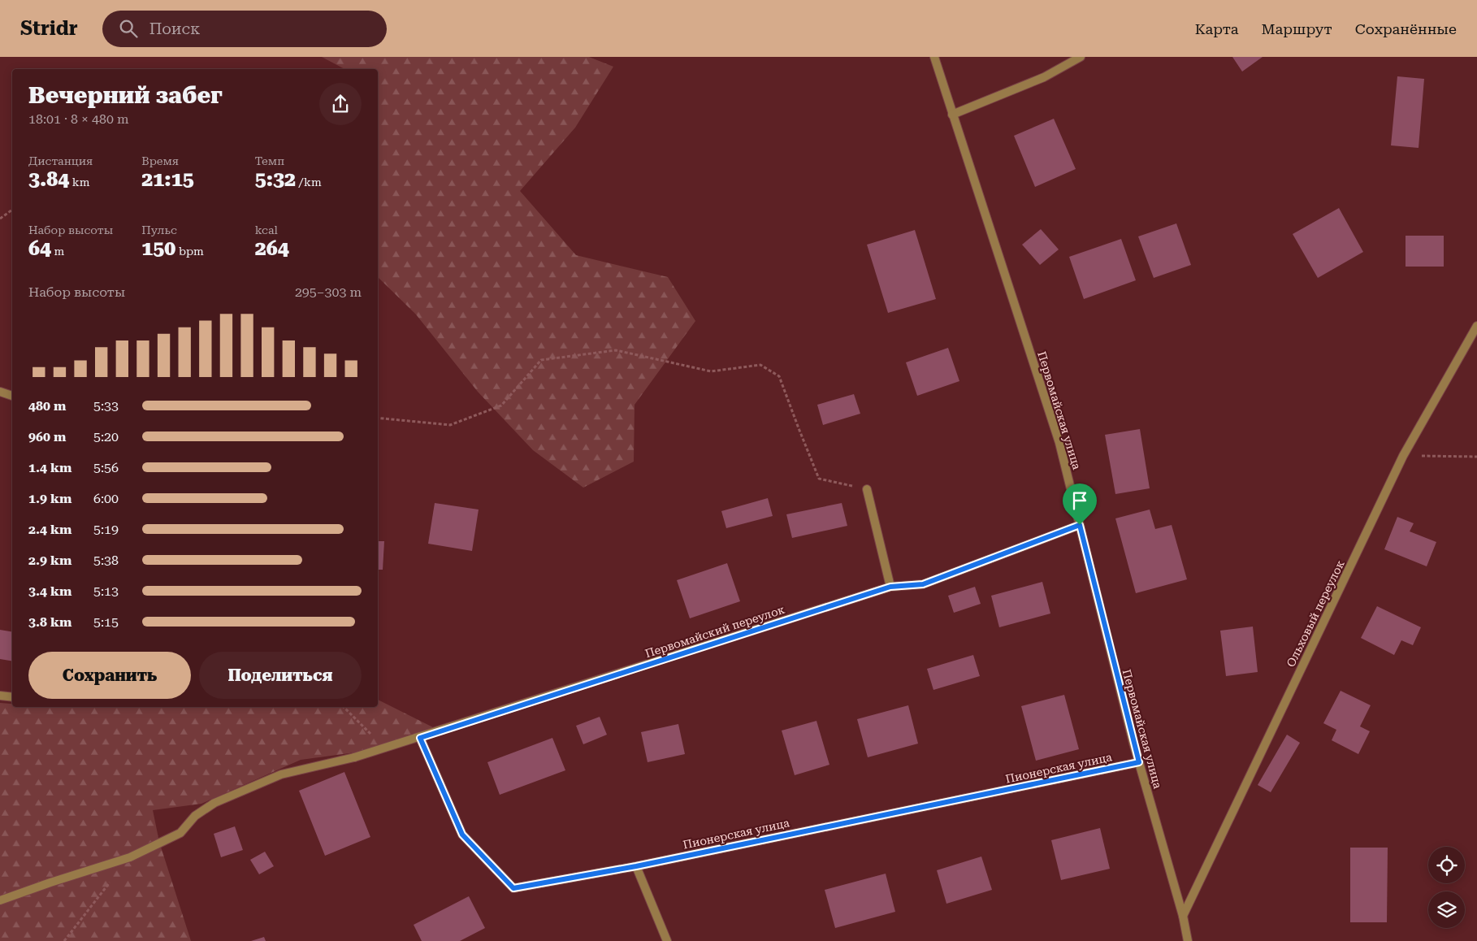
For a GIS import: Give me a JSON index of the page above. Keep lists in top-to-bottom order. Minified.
{"streets":{"street":["Первомайская улица","Ольховый переулок","Первомайский переулок","Пионерская улица"]},"crossings":[["Первомайская улица","Ольховый переулок"],["Первомайская улица","Первомайский переулок"],["Первомайская улица","Пионерская улица"],["Первомайский переулок","Пионерская улица"]],"page":{"header":"Stridr","search":"Поиск","nav":["Карта","Маршрут","Сохранённые"],"heading":["Вечерний забег","18:01 · 8 × 480 m"],"stats":[["Дистанция","3.84 km"],["Время","21:15"],["Темп","5:32 /km"],["Набор высоты","64 m"],["Пульс","150 bpm"],["kcal","264"]],"chart":["Набор высоты","295–303 m"],"list":[{"name":"480 m","note":"5:33"},{"name":"960 m","note":"5:20"},{"name":"1.4 km","note":"5:56"},{"name":"1.9 km","note":"6:00"},{"name":"2.4 km","note":"5:19"},{"name":"2.9 km","note":"5:38"},{"name":"3.4 km","note":"5:13"},{"name":"3.8 km","note":"5:15"}],"buttons":["Сохранить","Поделиться"]}}
